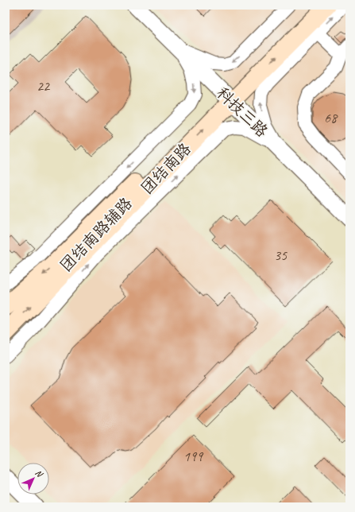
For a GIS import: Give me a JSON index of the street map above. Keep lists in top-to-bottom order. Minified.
{"streets":{"main road":["团结南路"],"street":["科技三路","团结南路辅路"]},"crossings":[["科技三路","团结南路"],["科技三路","团结南路辅路"]],"house_numbers":["22","68","35","199"],"north":"top right"}
